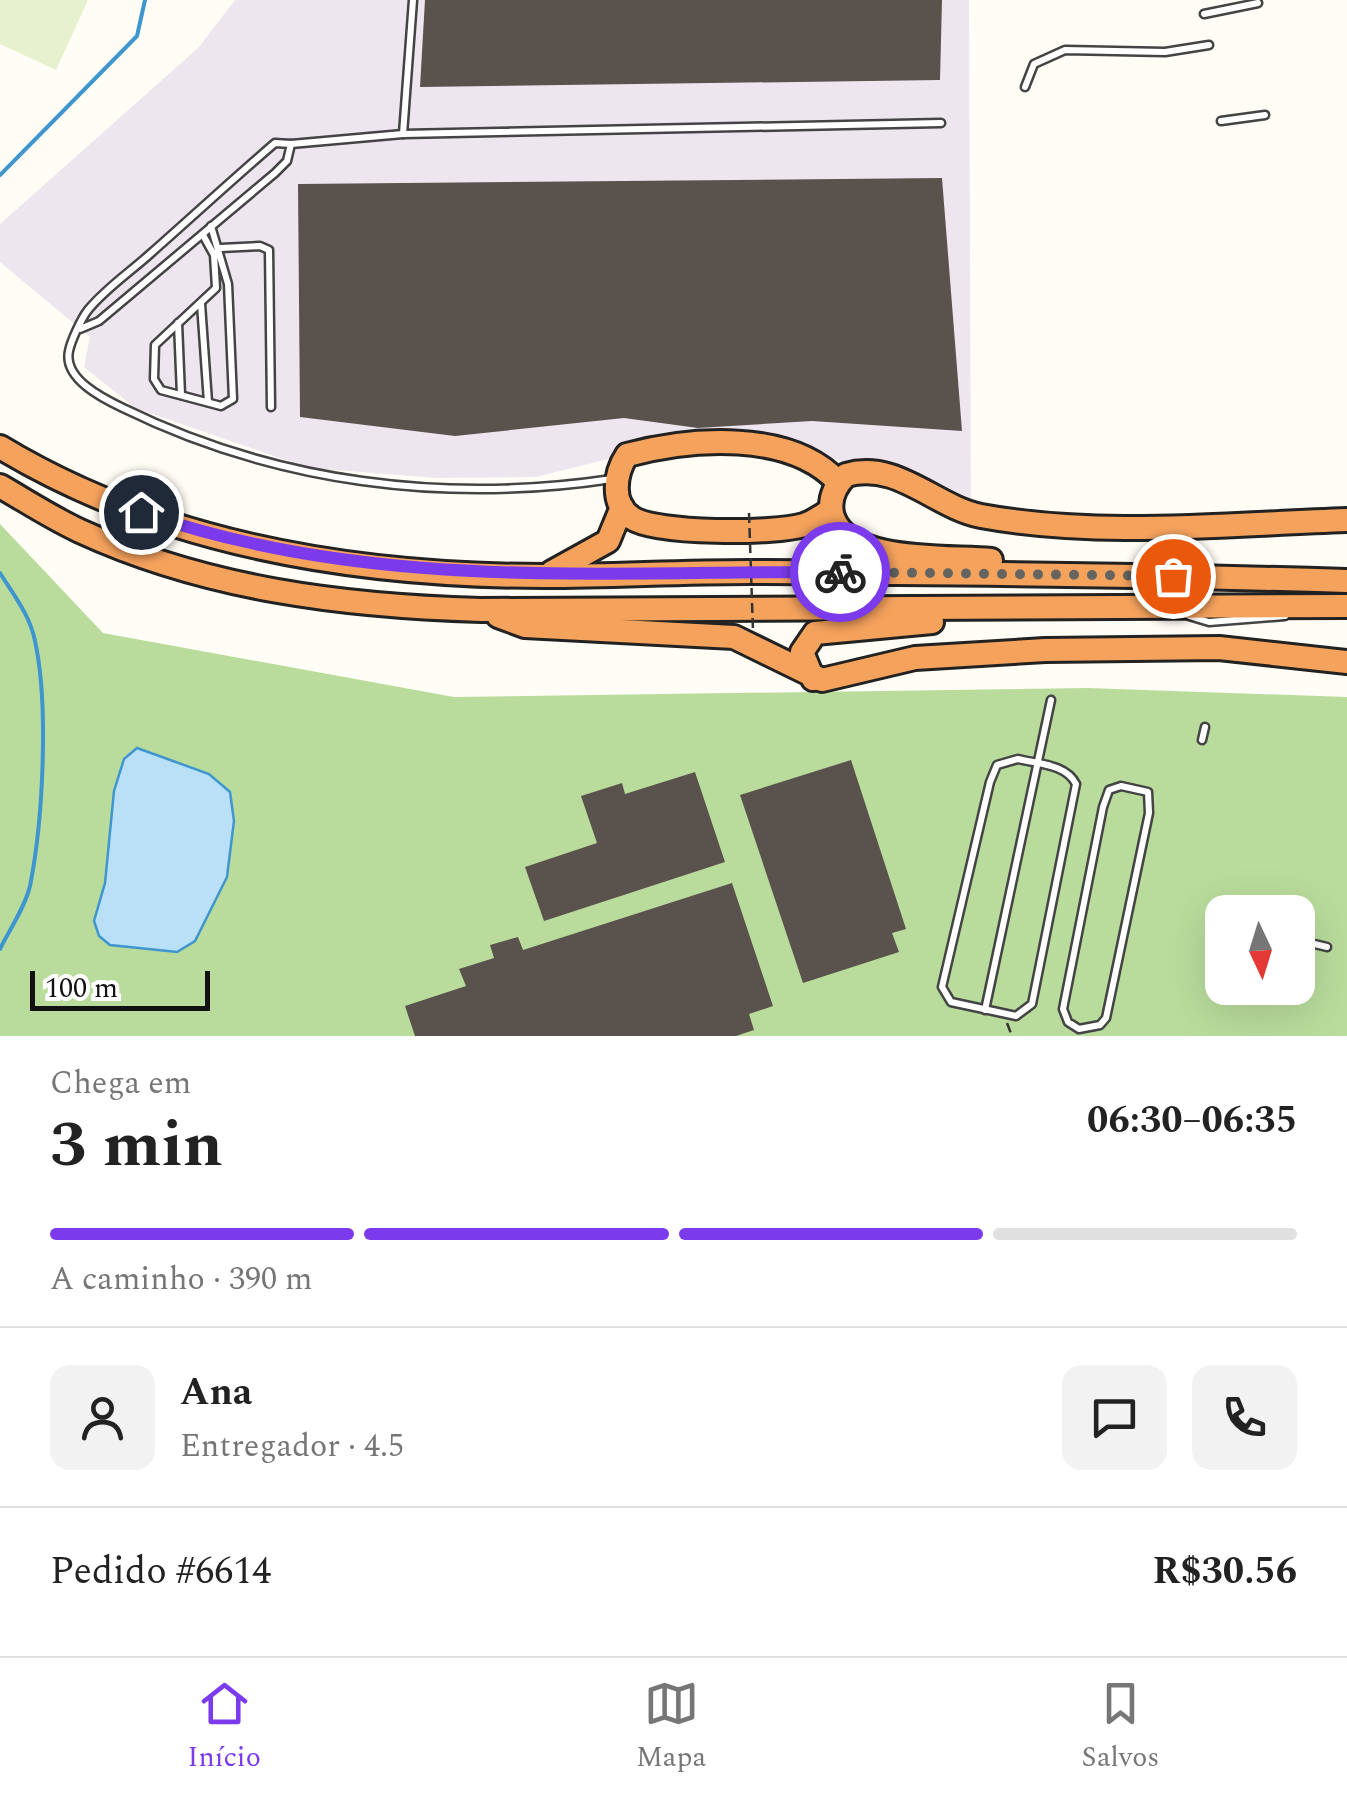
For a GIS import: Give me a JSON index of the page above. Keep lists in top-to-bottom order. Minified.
{"scale_bar":"100 m","north":"bottom","page":{"scale":"100 m","heading":["3 min","Chega em","06:30–06:35"],"panel":["Ana","Entregador · 4.5","Pedido #6614","R$30.56"],"bar":"A caminho · 390 m","tabs":["Início","Mapa","Salvos"]}}
